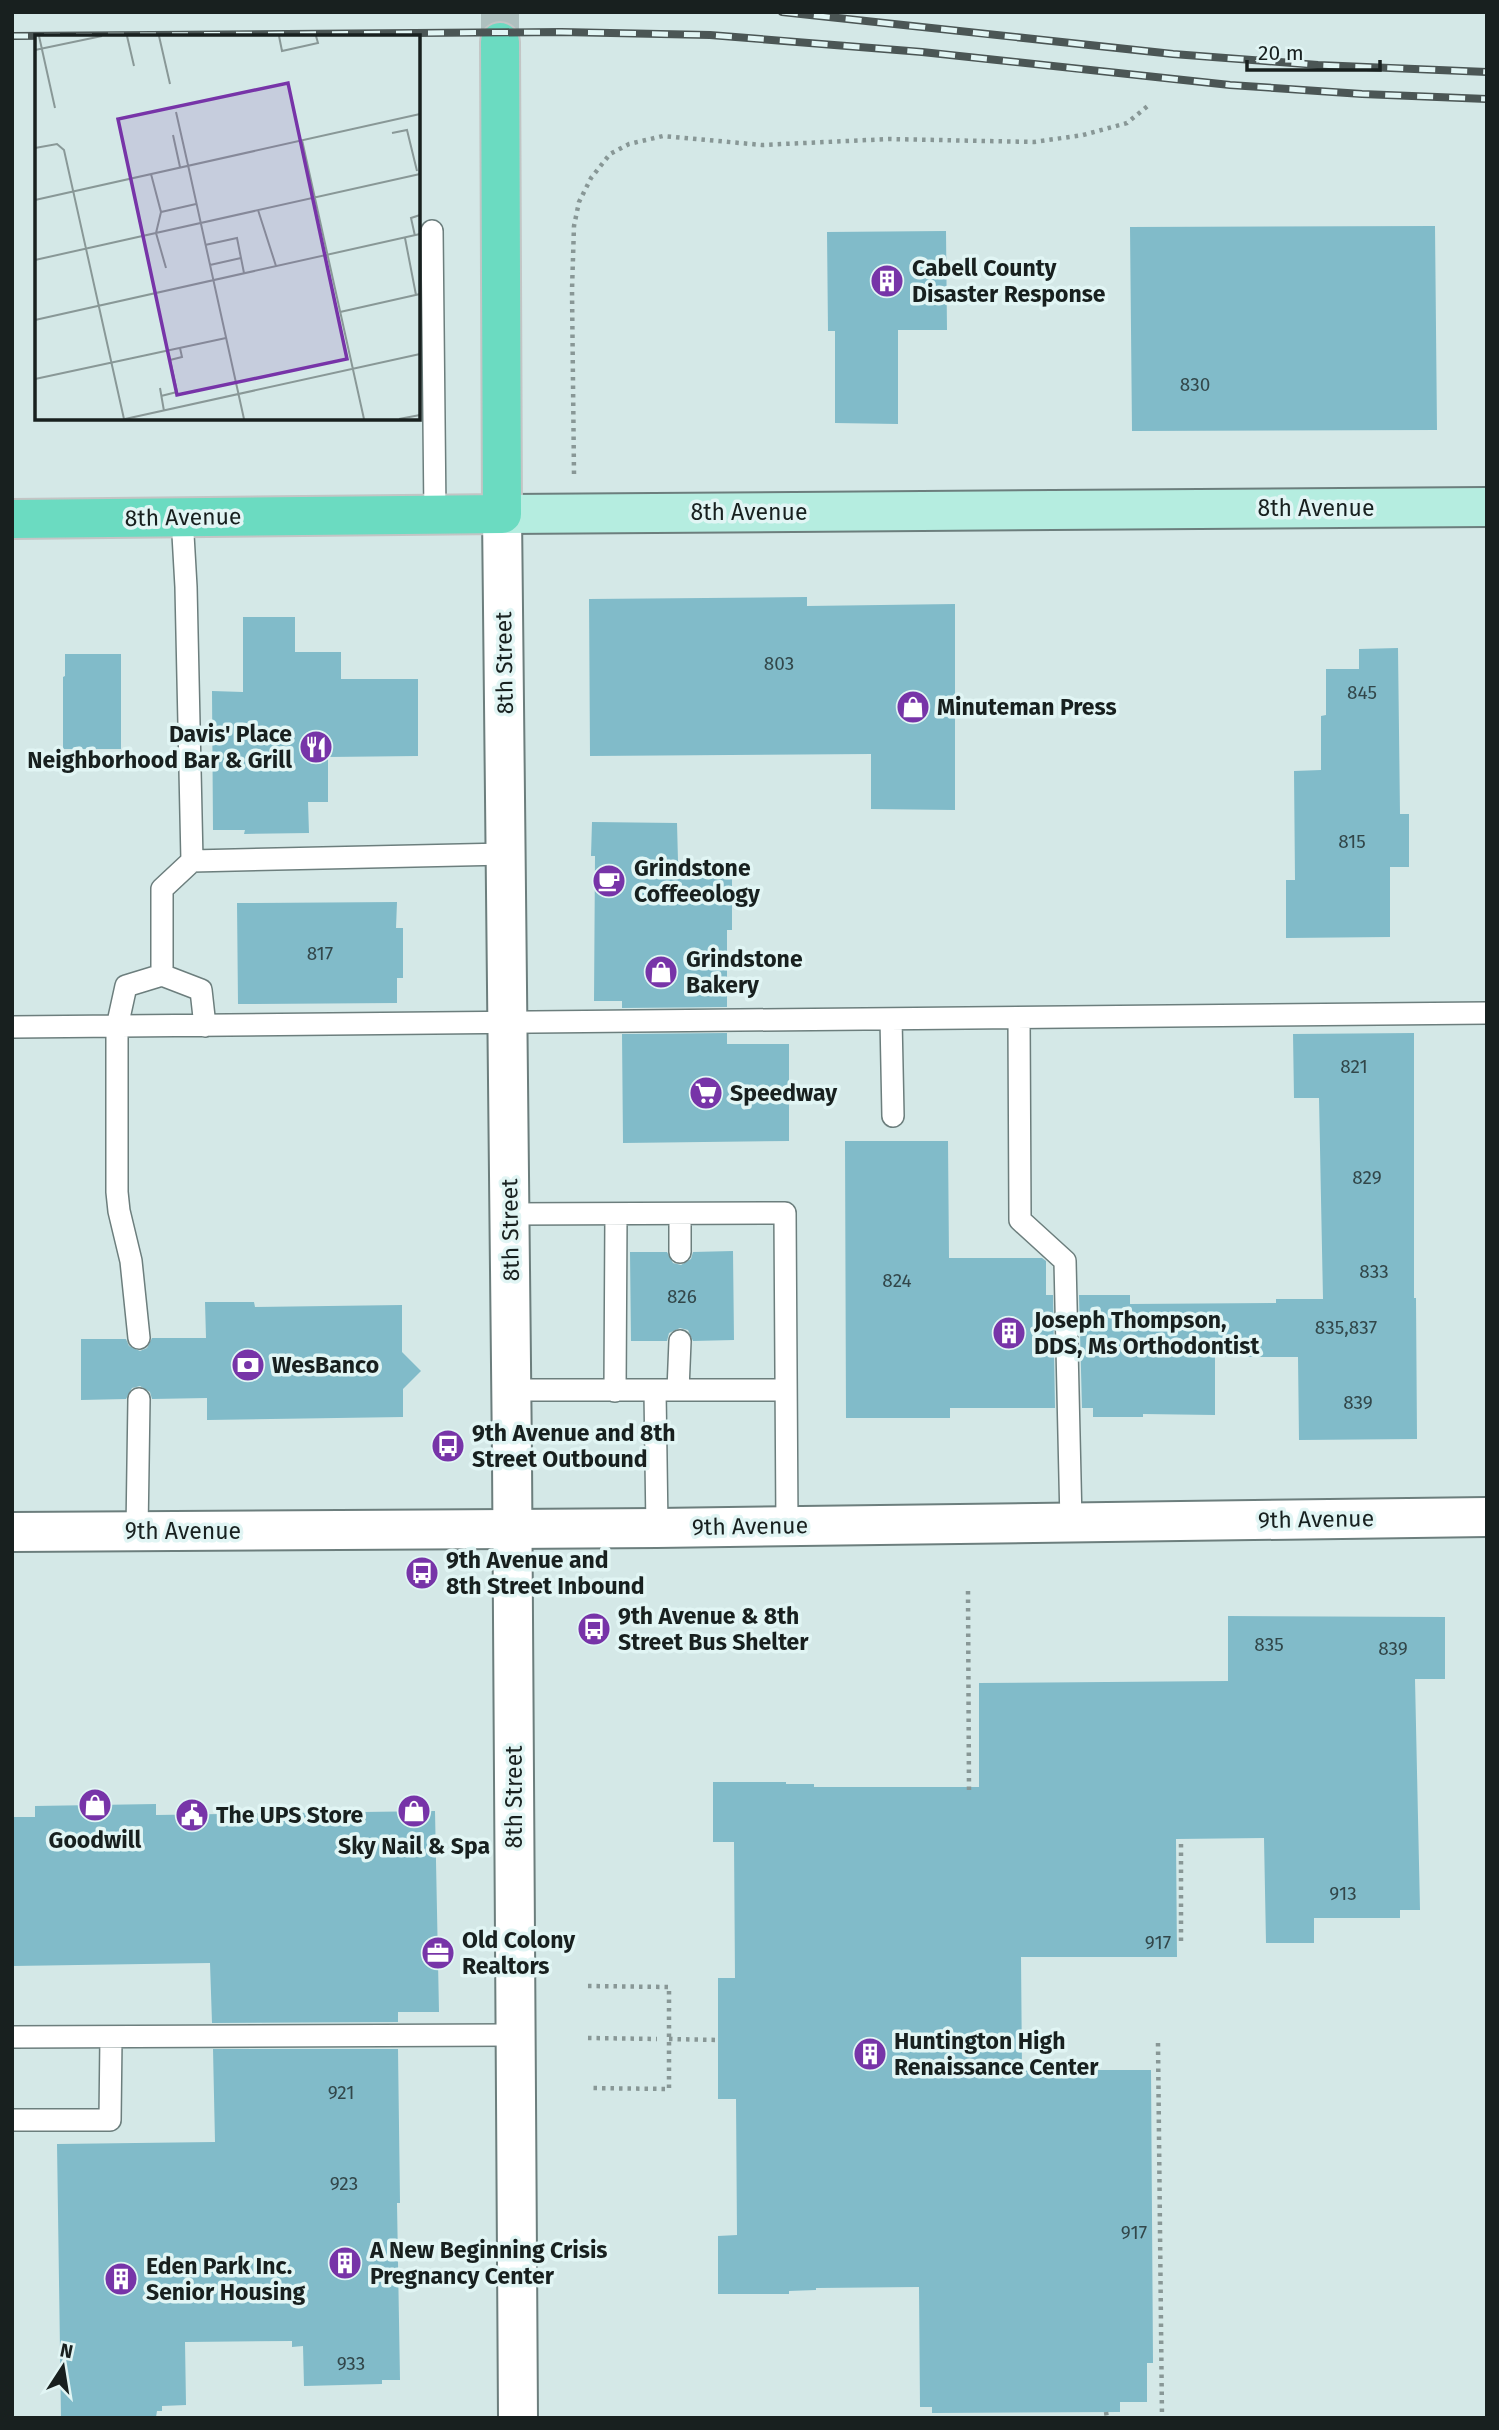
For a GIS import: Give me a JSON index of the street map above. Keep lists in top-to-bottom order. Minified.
{"streets":{"main road":["8th Avenue","8th Street"],"street":["9th Avenue"]},"crossings":[["8th Avenue","8th Street"],["8th Street","9th Avenue"]],"places":{"building":["Cabell County Disaster Response","Joseph Thompson, DDS, Ms Orthodontist","Huntington High Renaissance Center","A New Beginning Crisis Pregnancy Center","Eden Park Inc. Senior Housing"],"shop":["Minuteman Press","Grindstone Bakery","Goodwill","Sky Nail & Spa"],"restaurant":["Davis' Place Neighborhood Bar & Grill"],"cafe":["Grindstone Coffeeology"],"supermarket":["Speedway"],"bank":["WesBanco"],"bus stop":["9th Avenue and 8th Street Outbound","9th Avenue and 8th Street Inbound","9th Avenue & 8th Street Bus Shelter"],"public building":["The UPS Store"],"office":["Old Colony Realtors"]},"house_numbers":["830","803","845","815","817","821","829","833","824","826","835,837","839","835","839","913","917","921","923","917","933"],"scale_bar":"20 m","north":"top"}
